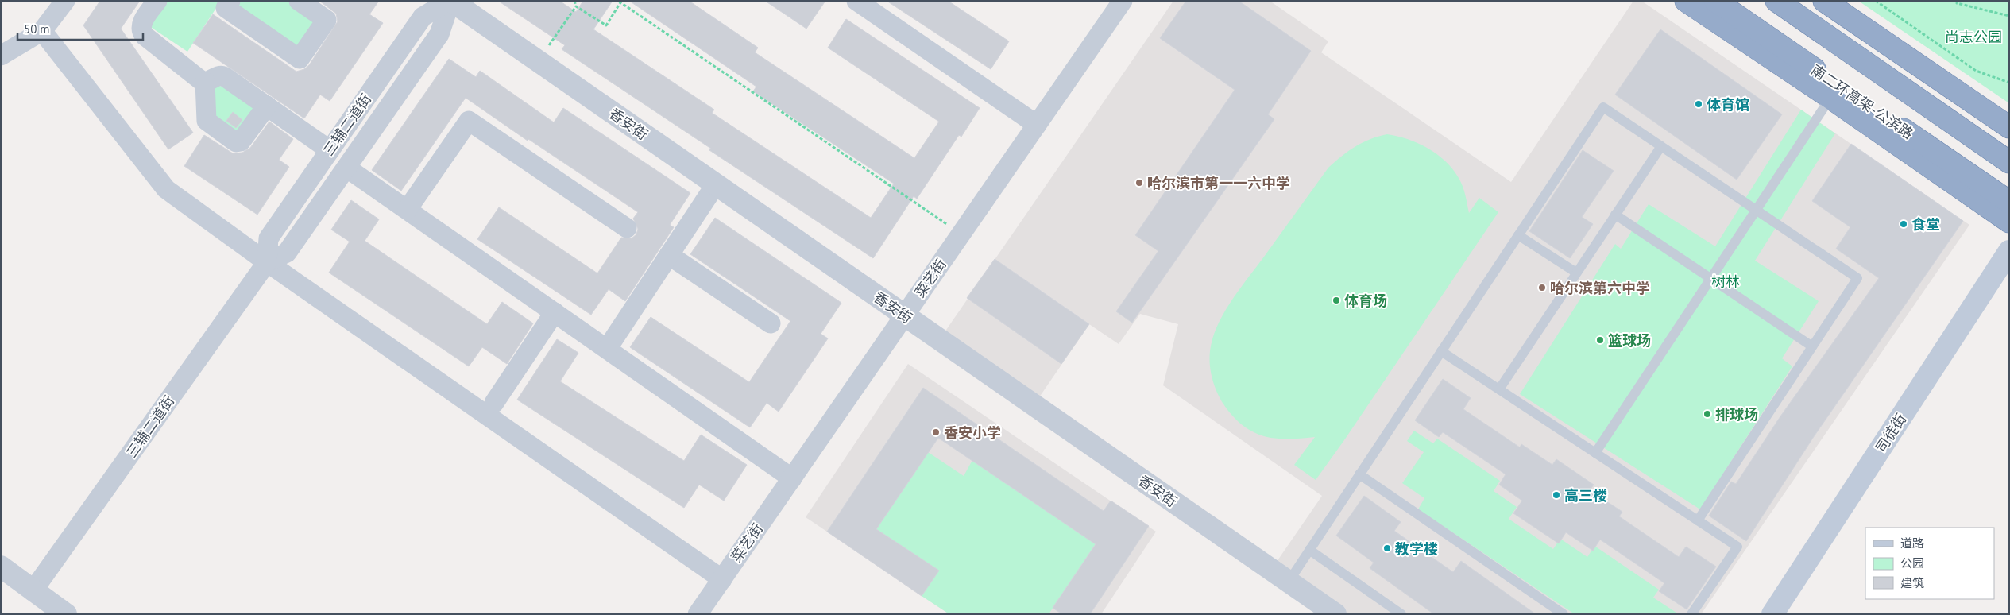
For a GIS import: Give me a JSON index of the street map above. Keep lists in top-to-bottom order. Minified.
{"streets":{"highway":["南二环高架-公滨路"],"main road":["司徒街"],"street":["香安街","三辅二道街","菜艺街"]},"crossings":[["香安街","三辅二道街"],["香安街","菜艺街"]],"parks":["尚志公园","树林"],"places":["体育馆","哈尔滨市第一一六中学","食堂","哈尔滨第六中学","体育场","篮球场","排球场","香安小学","高三楼","教学楼"],"legend":["道路","公园","建筑"],"scale_bar":"50 m"}
